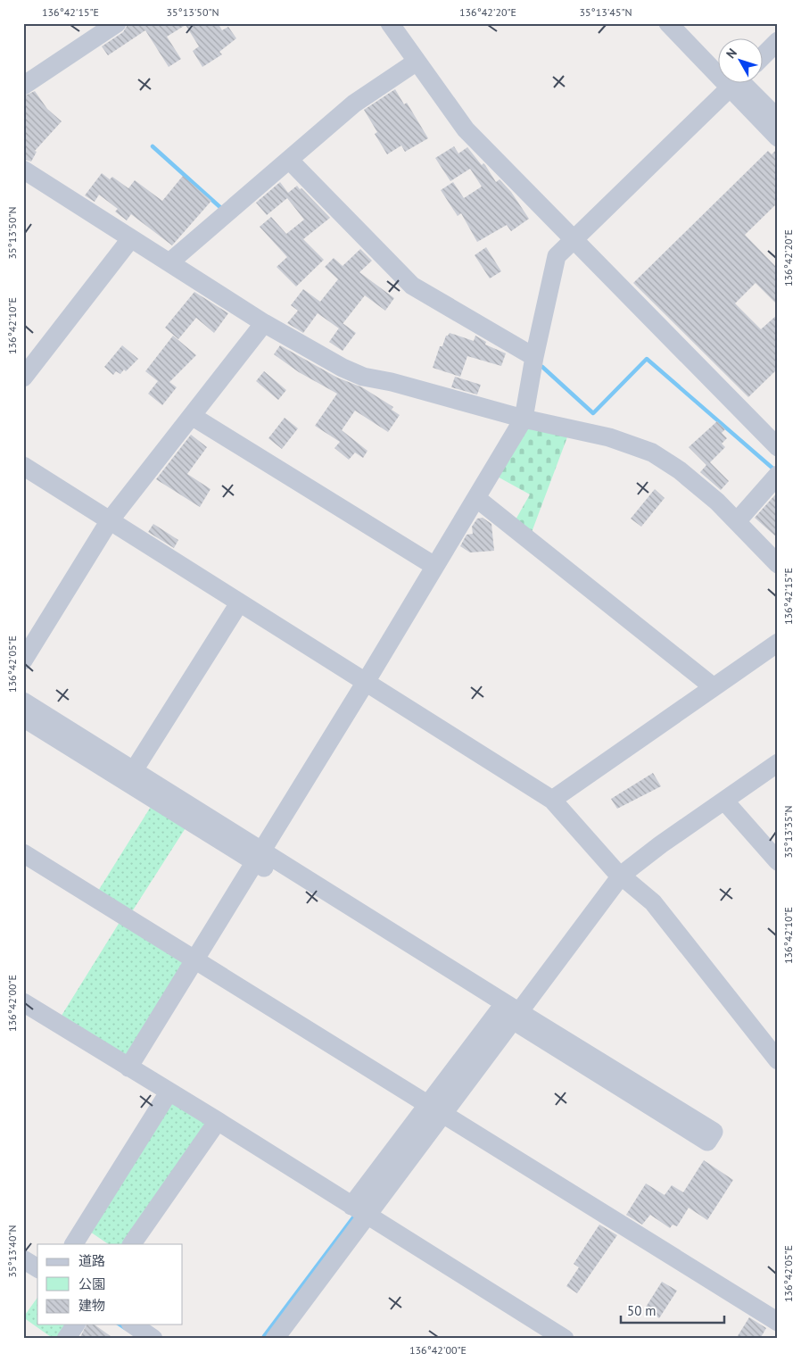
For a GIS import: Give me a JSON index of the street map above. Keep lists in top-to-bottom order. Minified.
{"legend":["道路","公園","建物"],"scale_bar":"50 m","north":"top left","coordinates":["136°42'15\"E","35°13'50\"N","136°42'20\"E","35°13'45\"N","136°42'10\"E","136°42'05\"E","35°13'35\"N","136°42'00\"E","35°13'40\"N"]}
